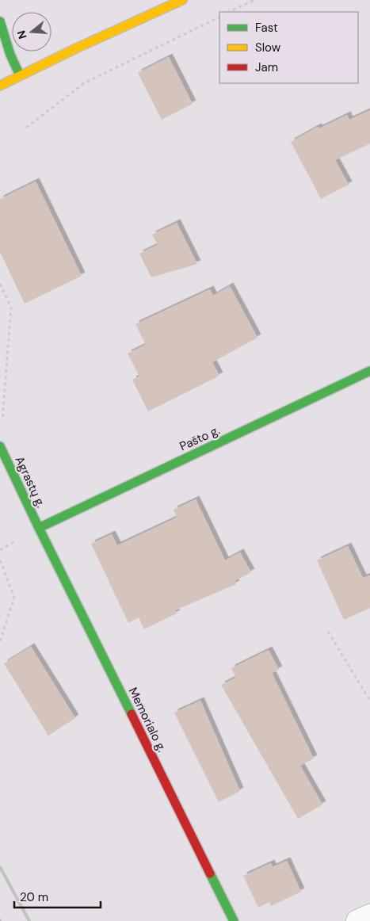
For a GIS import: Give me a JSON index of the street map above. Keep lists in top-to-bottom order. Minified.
{"streets":{"street":["Pašto g.","Agrastų g.","Memorialo g."]},"crossings":[["Pašto g.","Agrastų g."],["Pašto g.","Memorialo g."],["Agrastų g.","Memorialo g."]],"legend":["Fast","Slow","Jam"],"scale_bar":"20 m","north":"left"}
